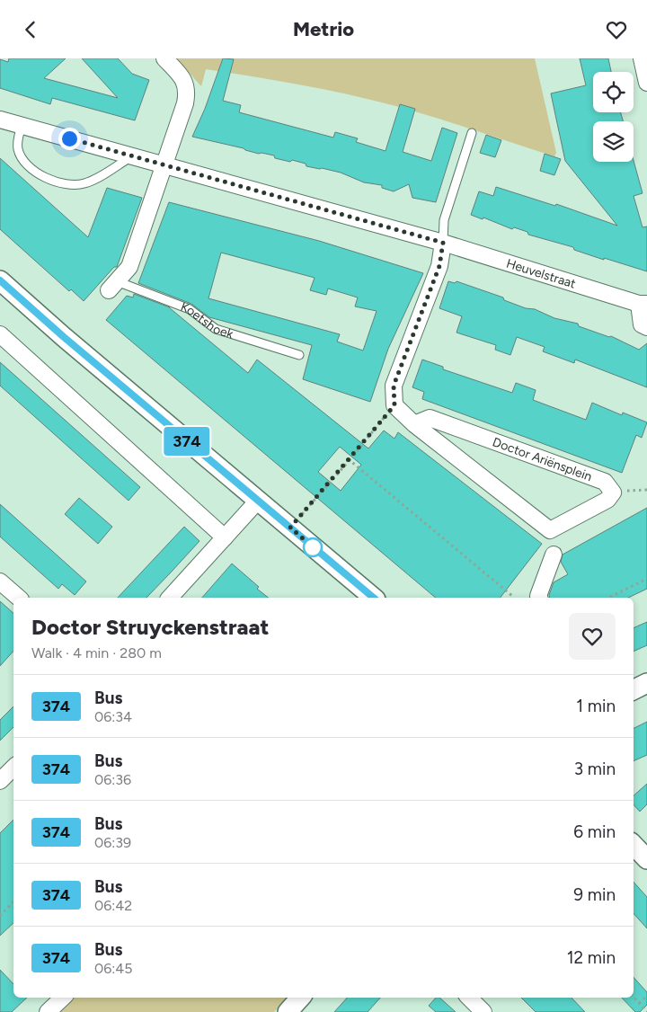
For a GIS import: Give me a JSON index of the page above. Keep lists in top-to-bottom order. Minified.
{"streets":{"street":["Heuvelstraat","Koetshoek","Doctor Ariënsplein"]},"crossings":[["Heuvelstraat","Koetshoek"]],"lines":["bus line 374"],"page":{"header":"Metrio","on_map":"374","heading":["Doctor Struyckenstraat","Walk · 4 min · 280 m"],"list":[{"mark":"374","name":"Bus","note":"06:34","value":"1 min"},{"mark":"374","name":"Bus","note":"06:36","value":"3 min"},{"mark":"374","name":"Bus","note":"06:39","value":"6 min"},{"mark":"374","name":"Bus","note":"06:42","value":"9 min"},{"mark":"374","name":"Bus","note":"06:45","value":"12 min"}]}}
